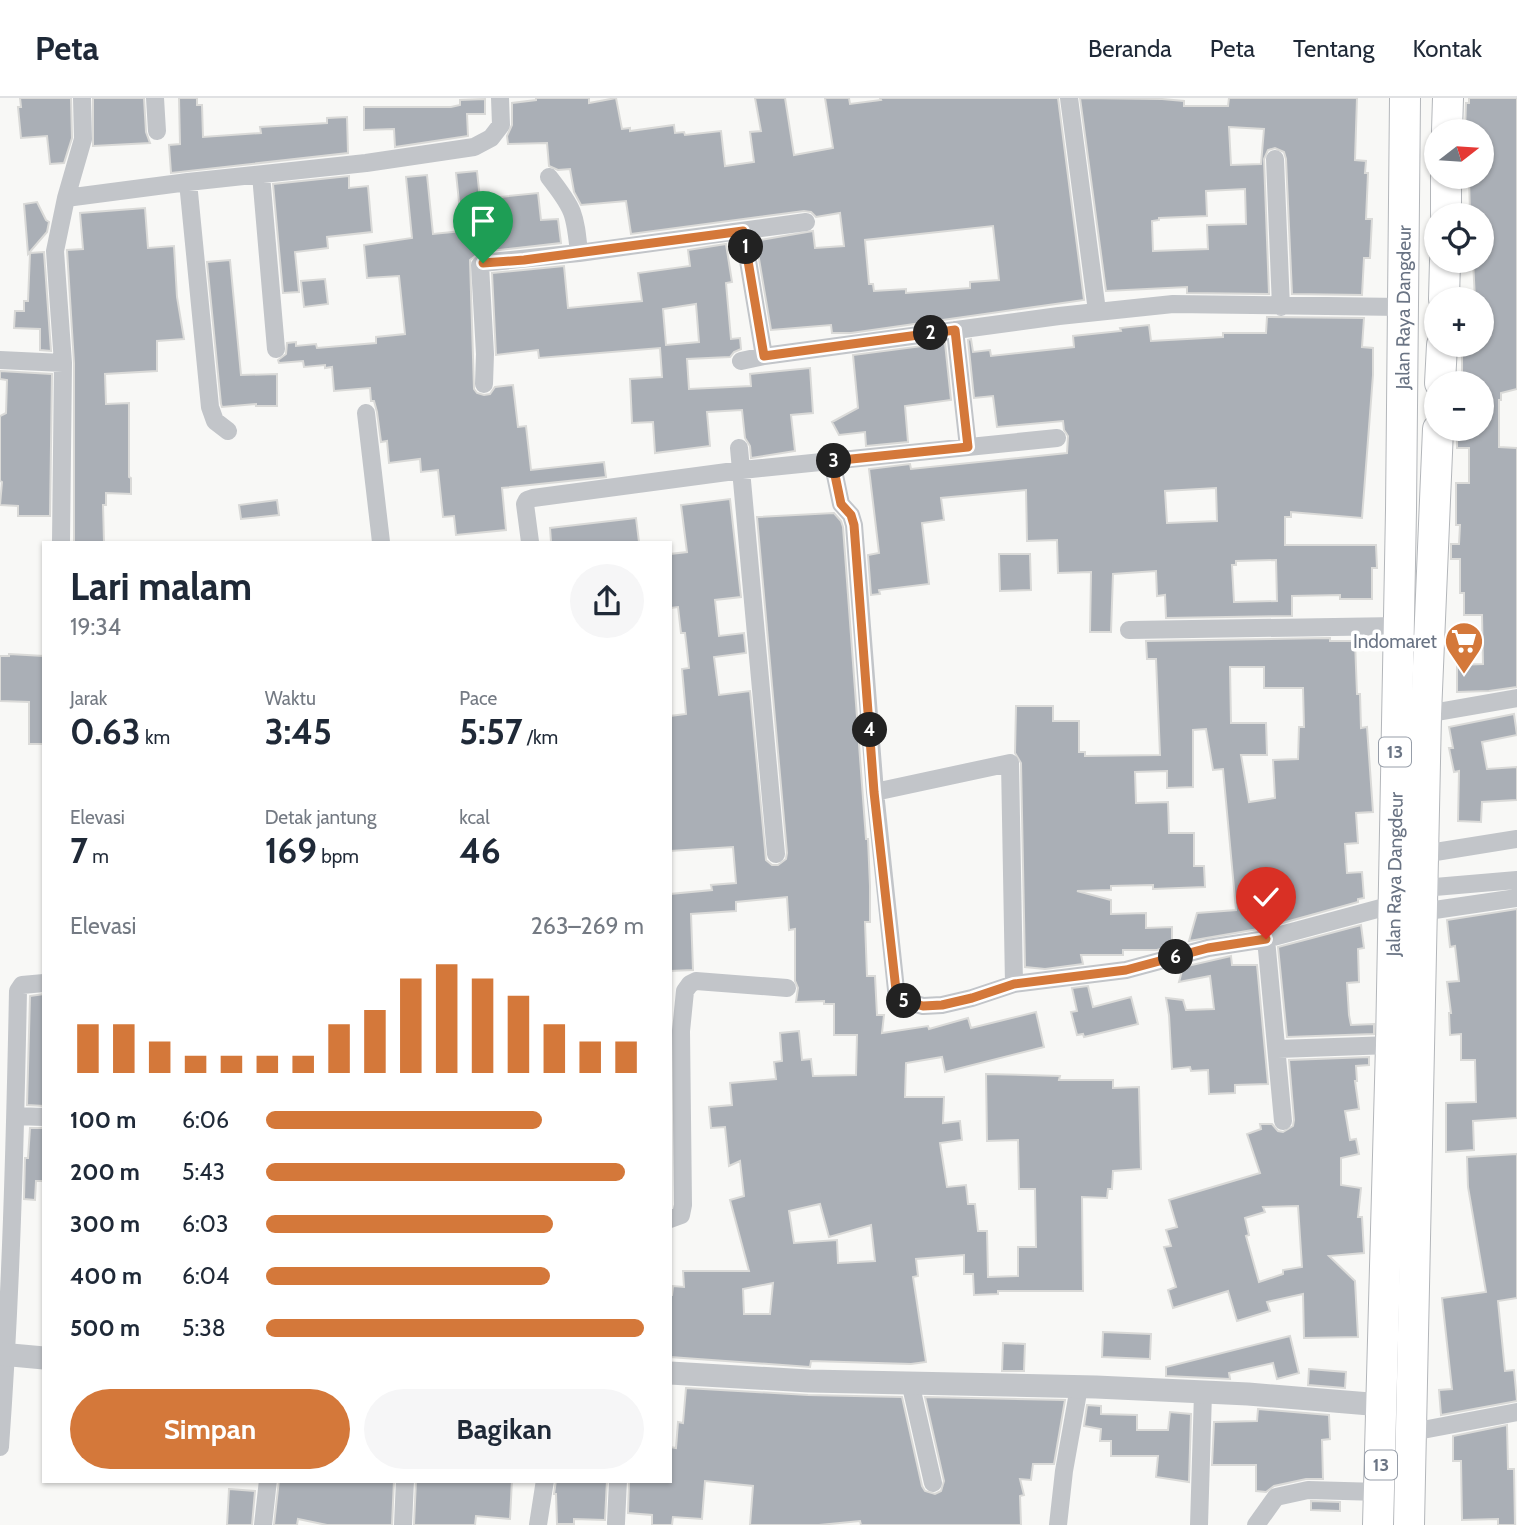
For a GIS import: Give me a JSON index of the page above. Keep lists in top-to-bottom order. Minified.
{"streets":{"highway":["Jalan Raya Dangdeur","13"]},"places":{"supermarket":["Indomaret"]},"north":"right","page":{"header":"Peta","nav":["Beranda","Peta","Tentang","Kontak"],"map_buttons":["+","−"],"pins":["1","2","3","4","6","5"],"heading":["Lari malam","19:34"],"stats":[["Jarak","0.63 km"],["Waktu","3:45"],["Pace","5:57 /km"],["Elevasi","7 m"],["Detak jantung","169 bpm"],["kcal","46"]],"chart":["Elevasi","263–269 m"],"list":[{"name":"100 m","note":"6:06"},{"name":"200 m","note":"5:43"},{"name":"300 m","note":"6:03"},{"name":"400 m","note":"6:04"},{"name":"500 m","note":"5:38"}],"buttons":["Simpan","Bagikan"]}}
